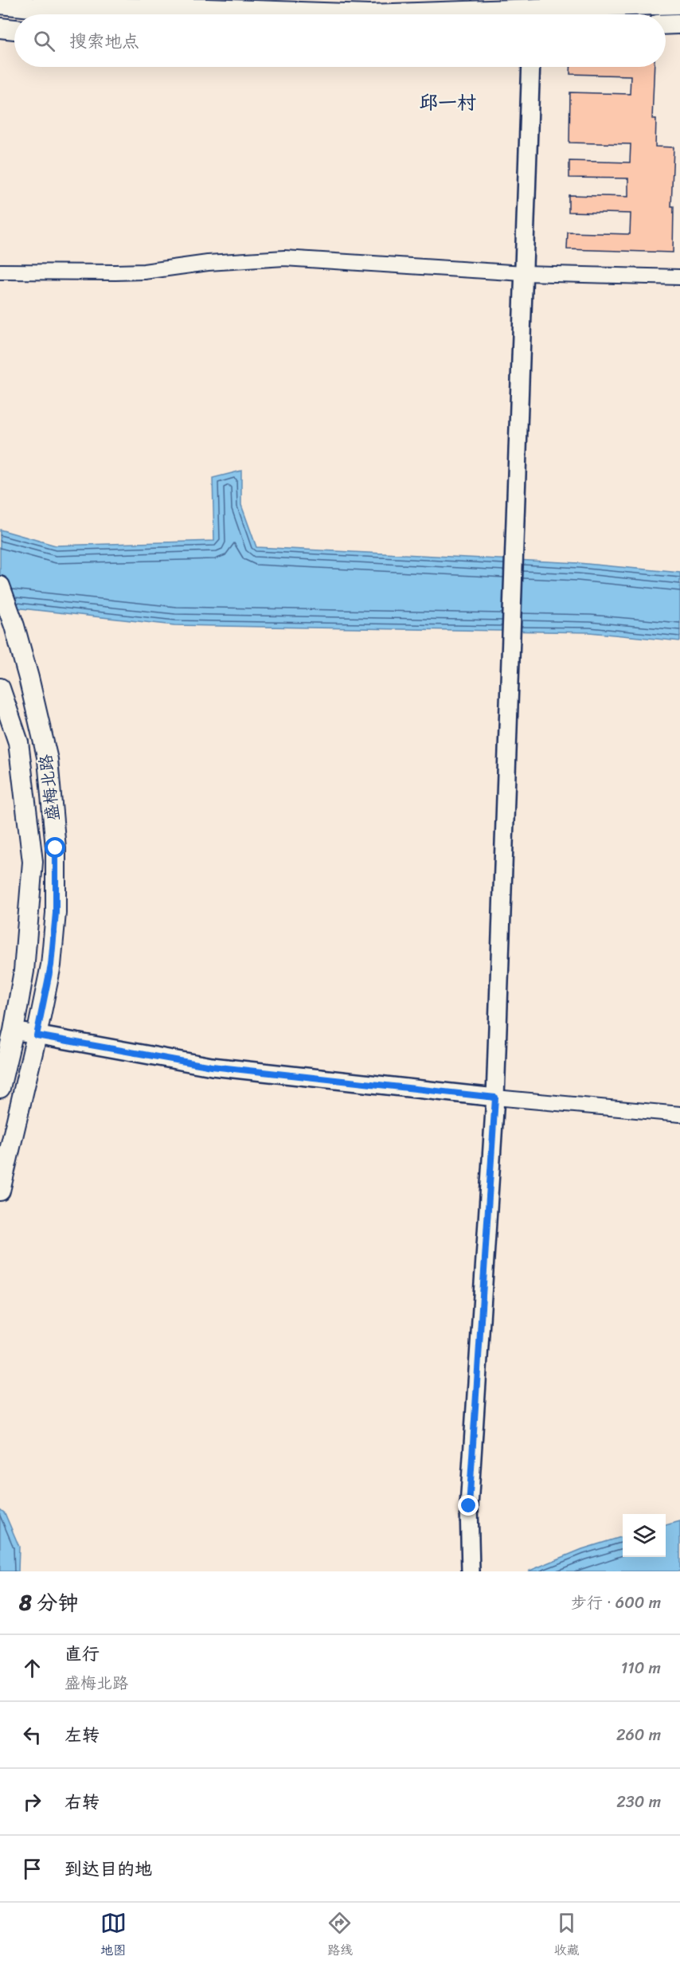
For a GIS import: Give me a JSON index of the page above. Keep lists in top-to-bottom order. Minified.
{"streets":{"main road":["盛梅北路"]},"districts":["邱一村"],"page":{"search":"搜索地点","heading":["8 分钟","步行 · 600 m"],"list":[["直行","盛梅北路","110 m"],["左转","260 m"],["右转","230 m"],"到达目的地"],"nav":["地图","路线","收藏"]}}
